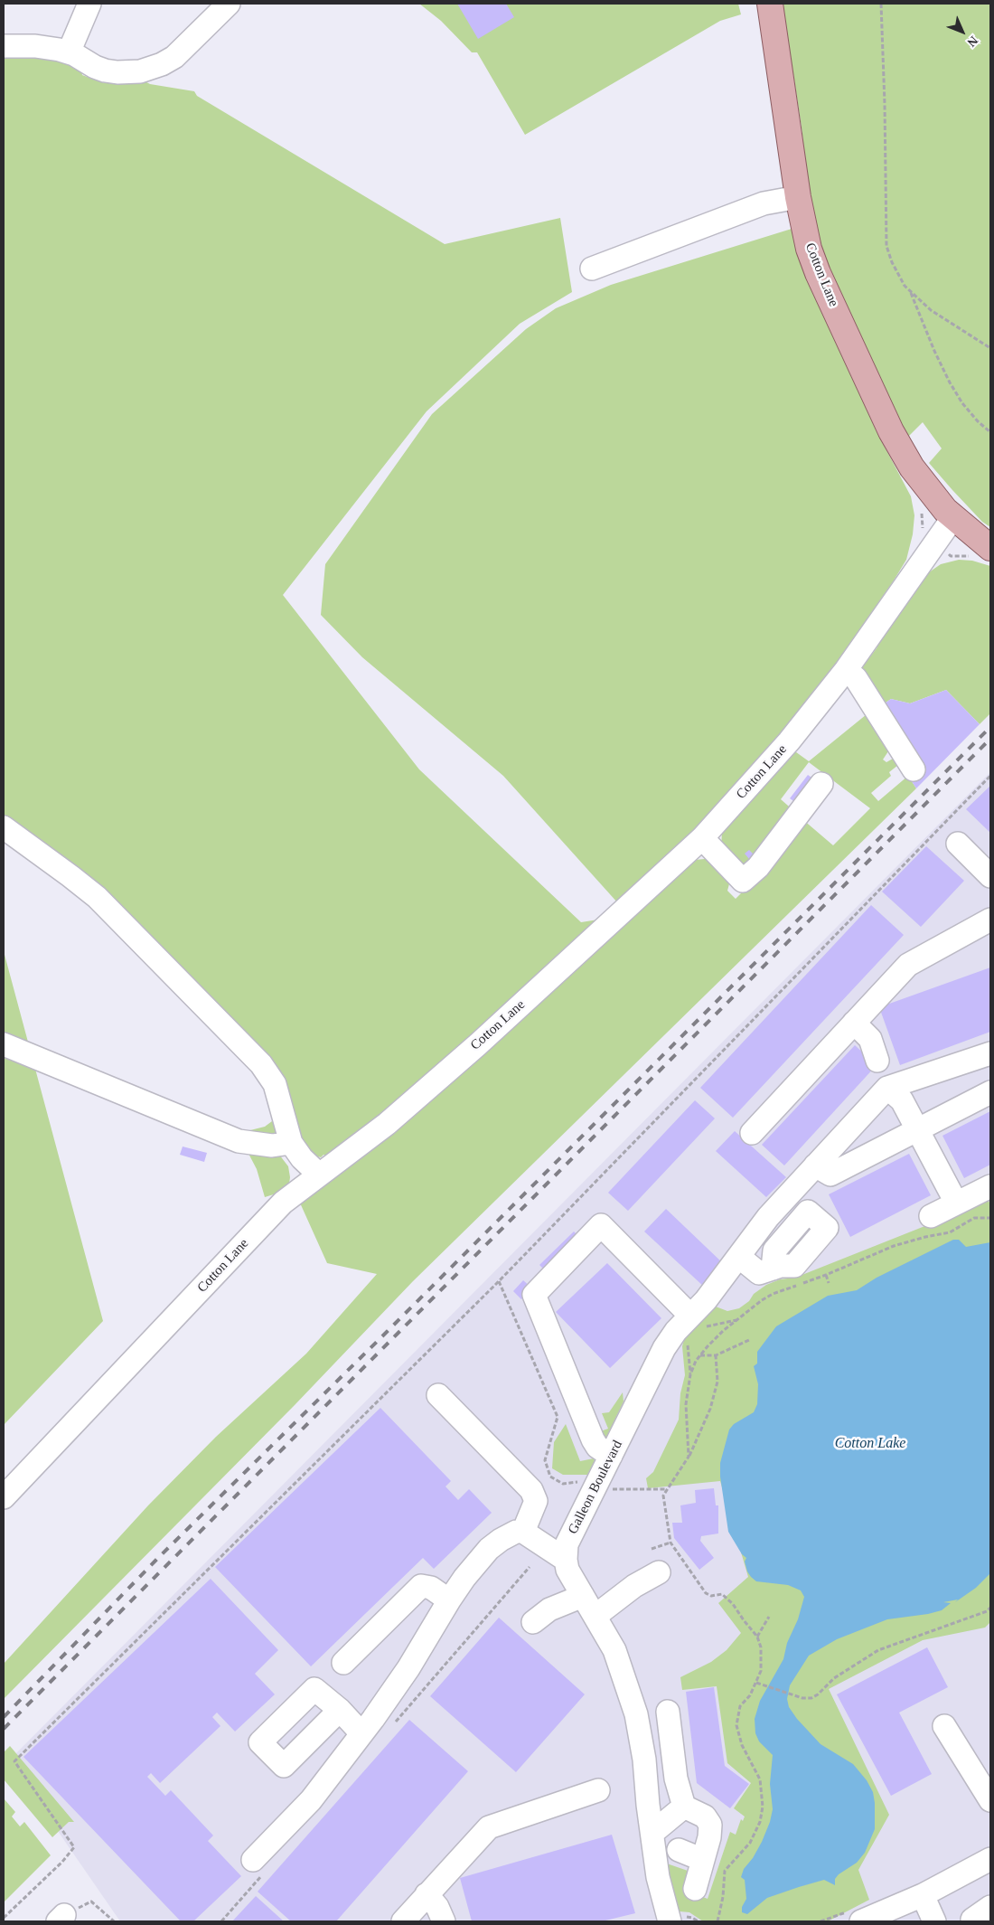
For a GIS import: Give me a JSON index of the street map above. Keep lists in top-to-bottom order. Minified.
{"streets":{"main road":["Cotton Lane"],"street":["Galleon Boulevard"]},"water":["Cotton Lake"],"north":"bottom right"}
